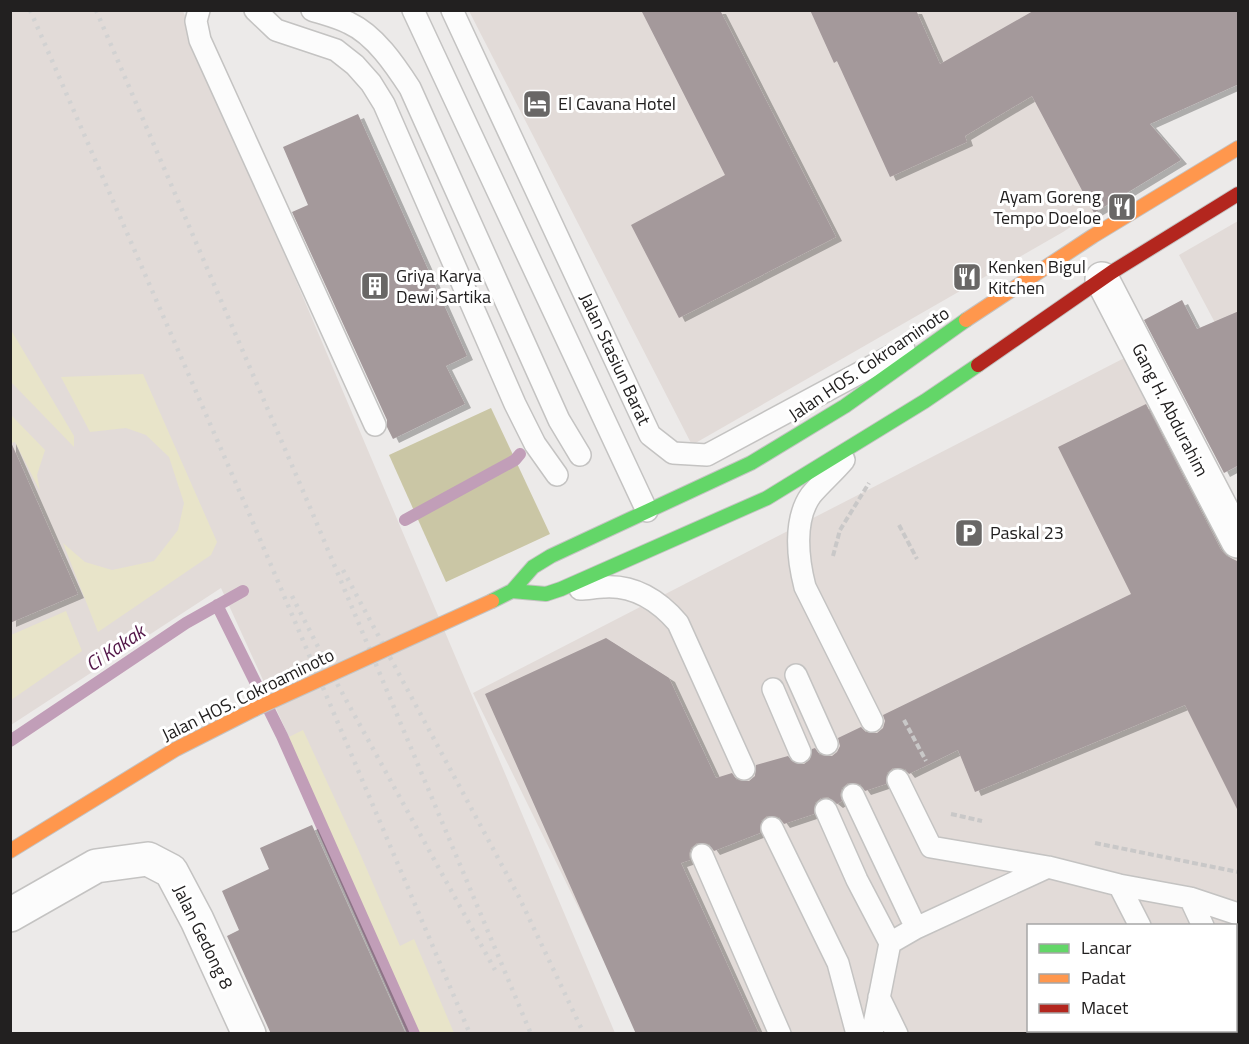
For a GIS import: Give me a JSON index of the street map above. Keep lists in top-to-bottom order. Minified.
{"streets":{"main road":["Jalan HOS. Cokroaminoto"],"street":["Gang H. Abdurahim","Jalan Gedong 8"],"lane":["Jalan Stasiun Barat"]},"crossings":[["Jalan Stasiun Barat","Jalan HOS. Cokroaminoto"]],"water":["Ci Kakak"],"places":{"hotel":["El Cavana Hotel"],"restaurant":["Ayam Goreng Tempo Doeloe","Kenken Bigul Kitchen"],"building":["Griya Karya Dewi Sartika"],"parking":["Paskal 23"]},"legend":["Lancar","Padat","Macet"]}
